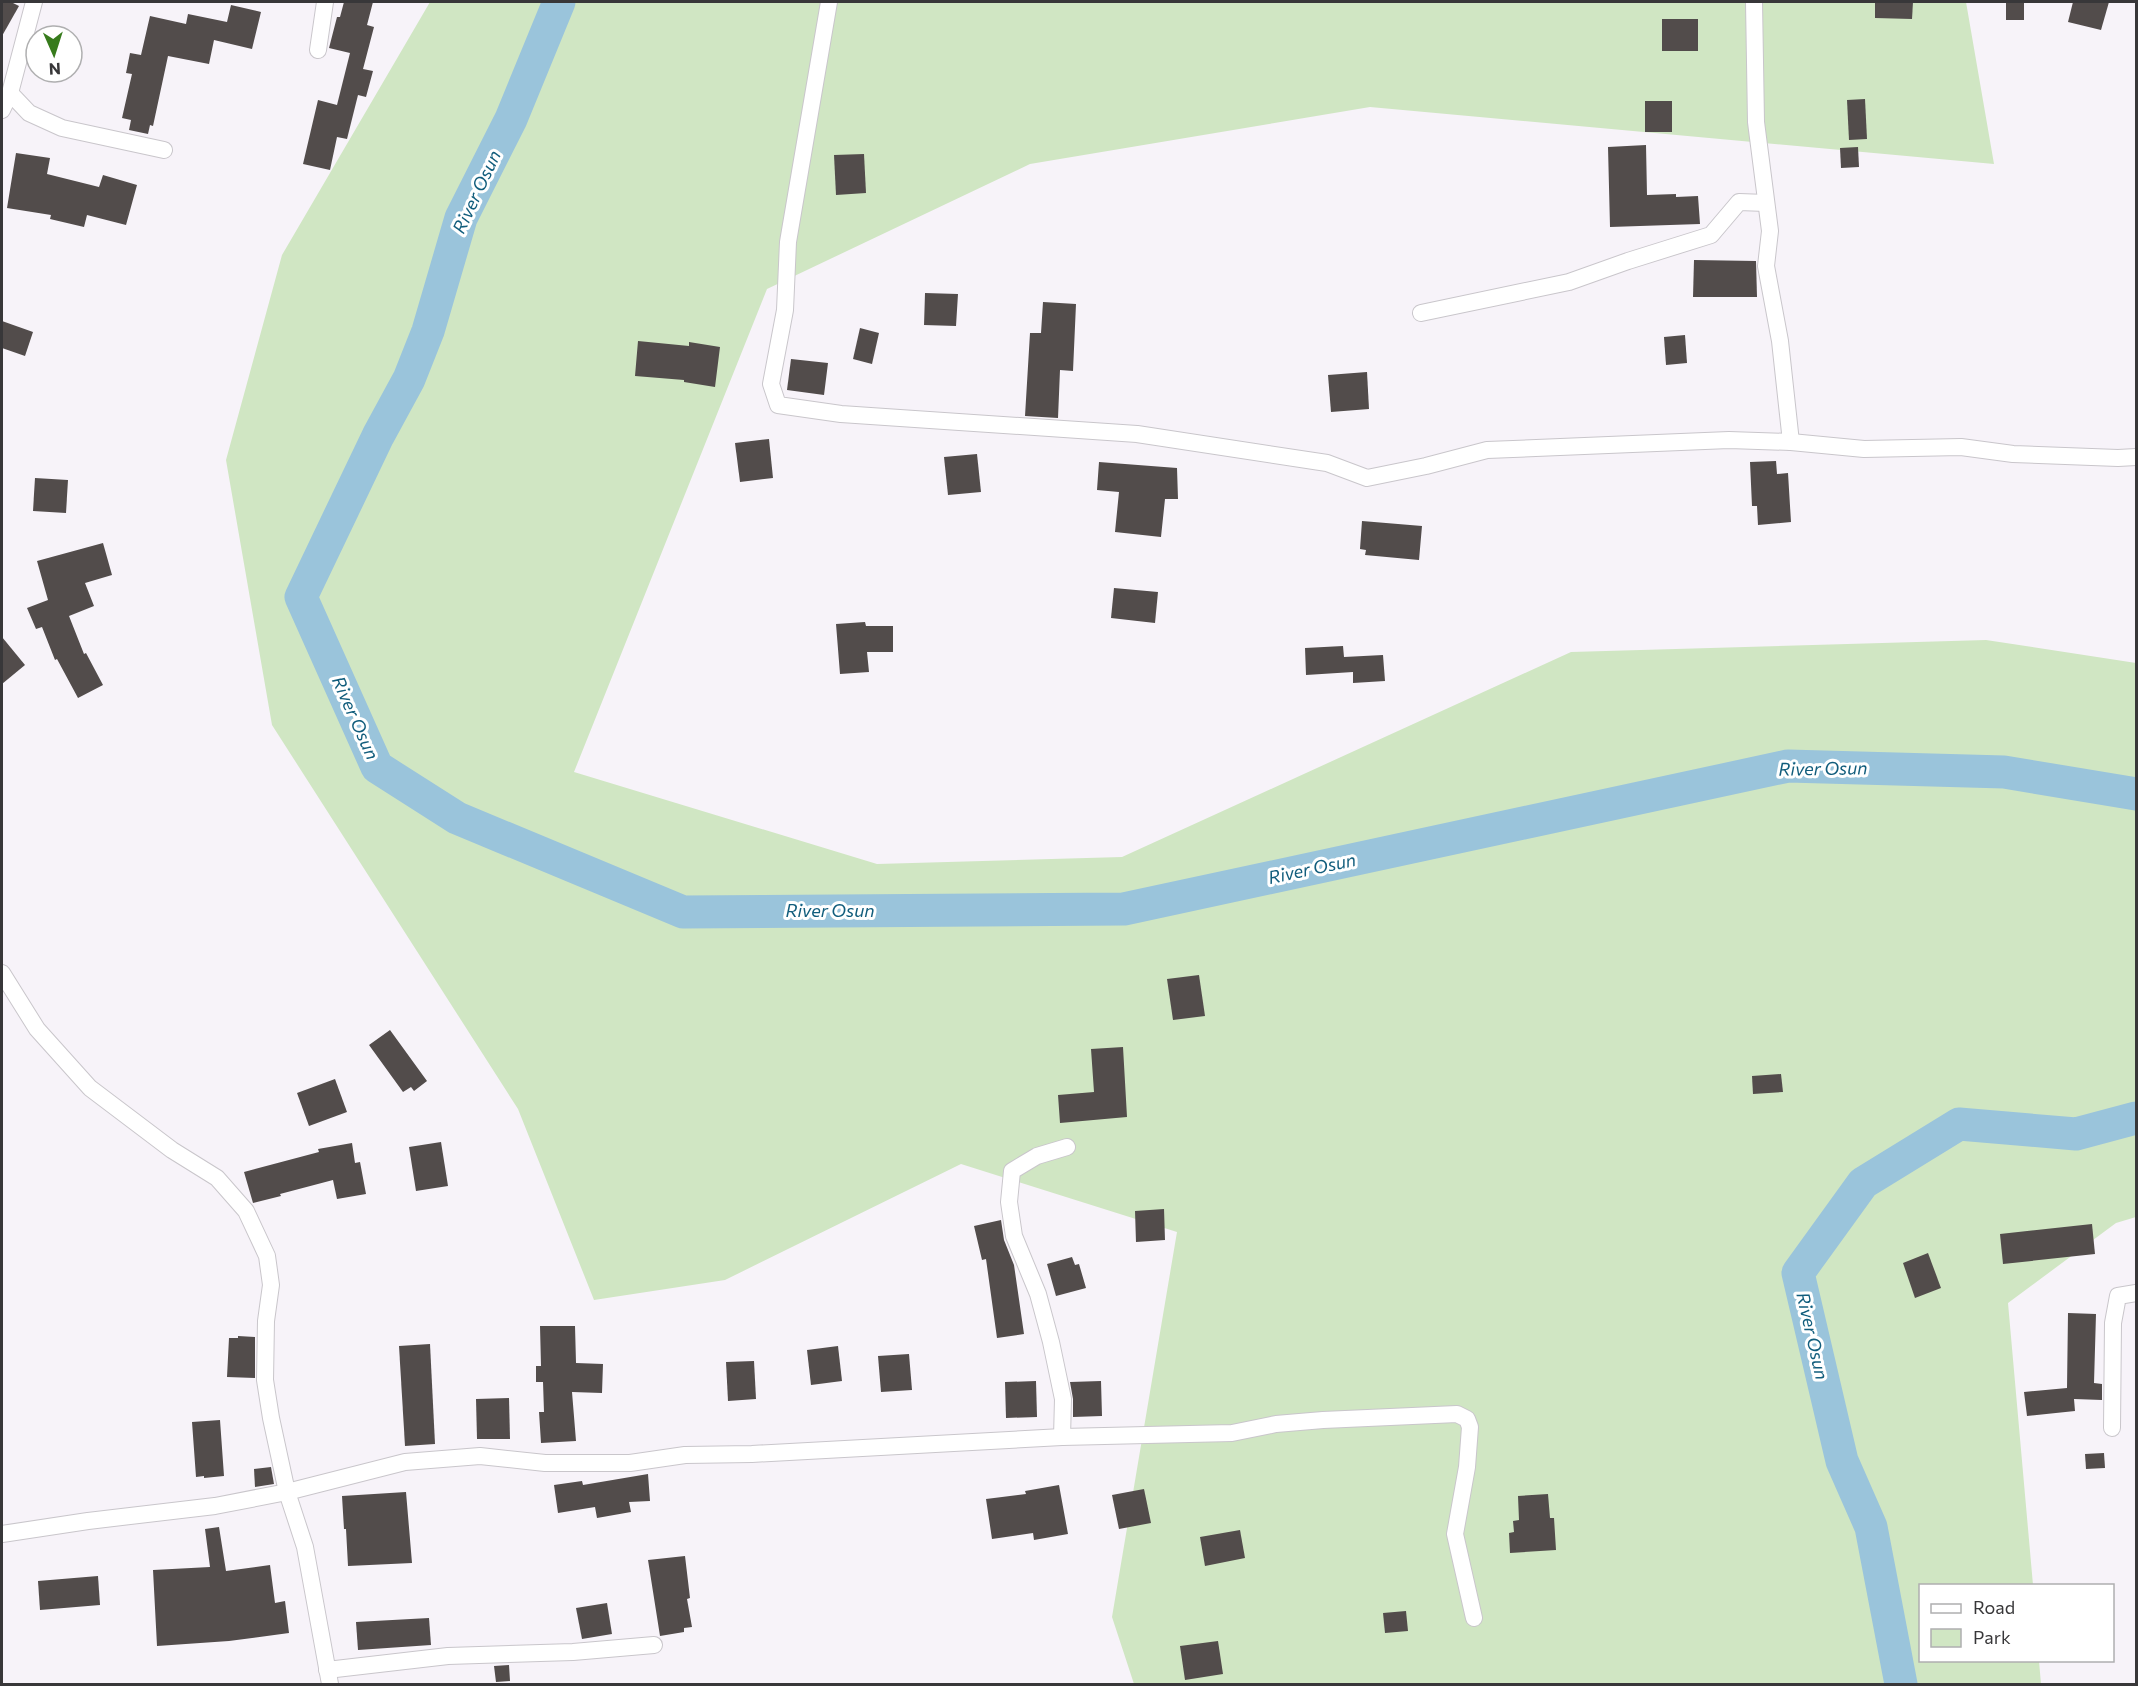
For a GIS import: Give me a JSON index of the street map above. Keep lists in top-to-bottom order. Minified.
{"water":["River Osun"],"legend":["Road","Park"],"north":"bottom"}
